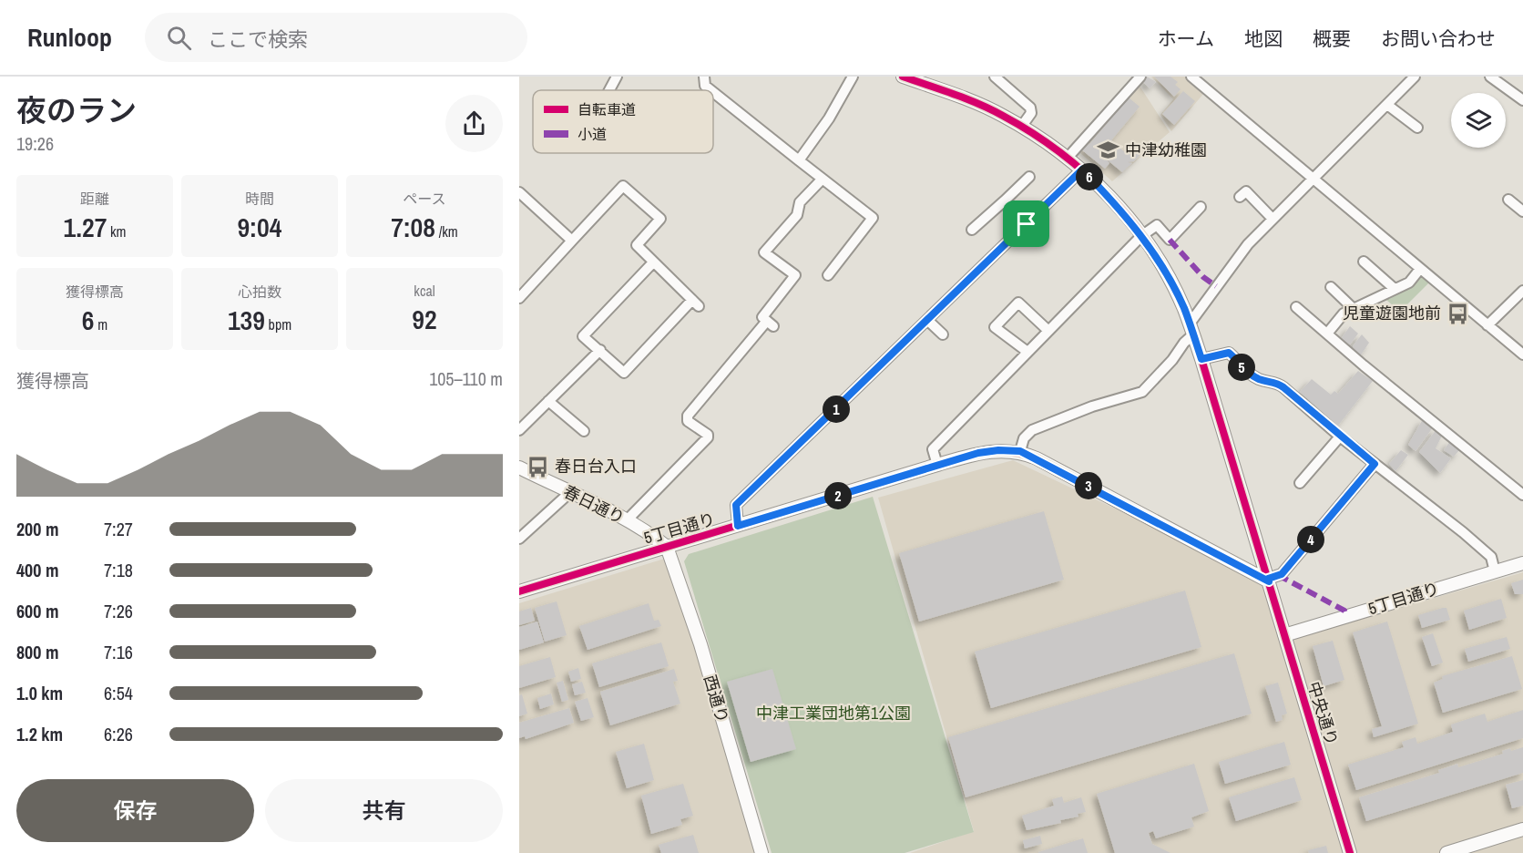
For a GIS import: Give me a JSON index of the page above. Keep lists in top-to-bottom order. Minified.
{"streets":{"street":["春日通り","5丁目通り","西通り","中央通り"]},"crossings":[["春日通り","5丁目通り"],["春日通り","西通り"],["5丁目通り","西通り"],["5丁目通り","中央通り"]],"parks":["中津工業団地第1公園"],"places":{"school or university":["中津幼稚園"],"bus stop":["児童遊園地前","春日台入口"]},"legend":["自転車道","小道"],"page":{"header":"Runloop","search":"ここで検索","nav":["ホーム","地図","概要","お問い合わせ"],"heading":["夜のラン","19:26"],"pins":["6","5","1","3","2","4"],"stats":[["距離","1.27 km"],["時間","9:04"],["ペース","7:08 /km"],["獲得標高","6 m"],["心拍数","139 bpm"],["kcal","92"]],"chart":["獲得標高","105–110 m"],"list":[{"name":"200 m","note":"7:27"},{"name":"400 m","note":"7:18"},{"name":"600 m","note":"7:26"},{"name":"800 m","note":"7:16"},{"name":"1.0 km","note":"6:54"},{"name":"1.2 km","note":"6:26"}],"buttons":["保存","共有"]}}
